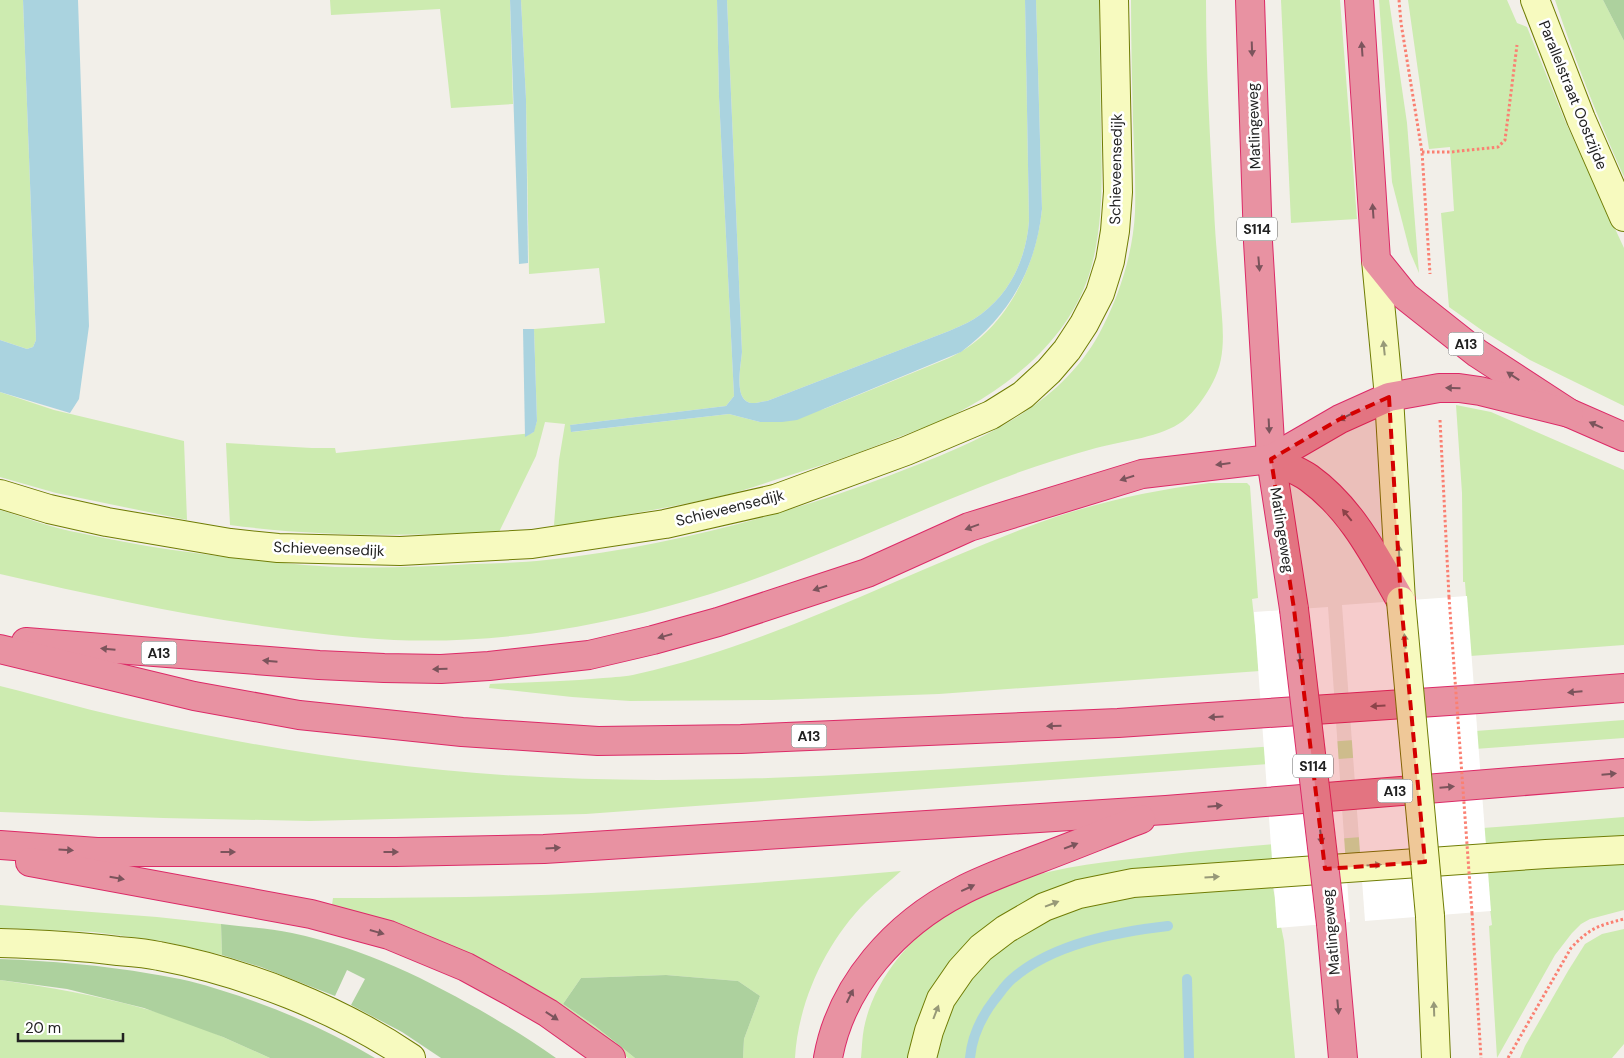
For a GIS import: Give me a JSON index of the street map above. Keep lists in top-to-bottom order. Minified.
{"streets":{"highway":["Matlingeweg","S114","A13"],"street":["Parallelstraat Oostzijde","Schieveensedijk"]},"crossings":[["Matlingeweg","A13"]],"one_way":["Matlingeweg"],"scale_bar":"20 m"}
